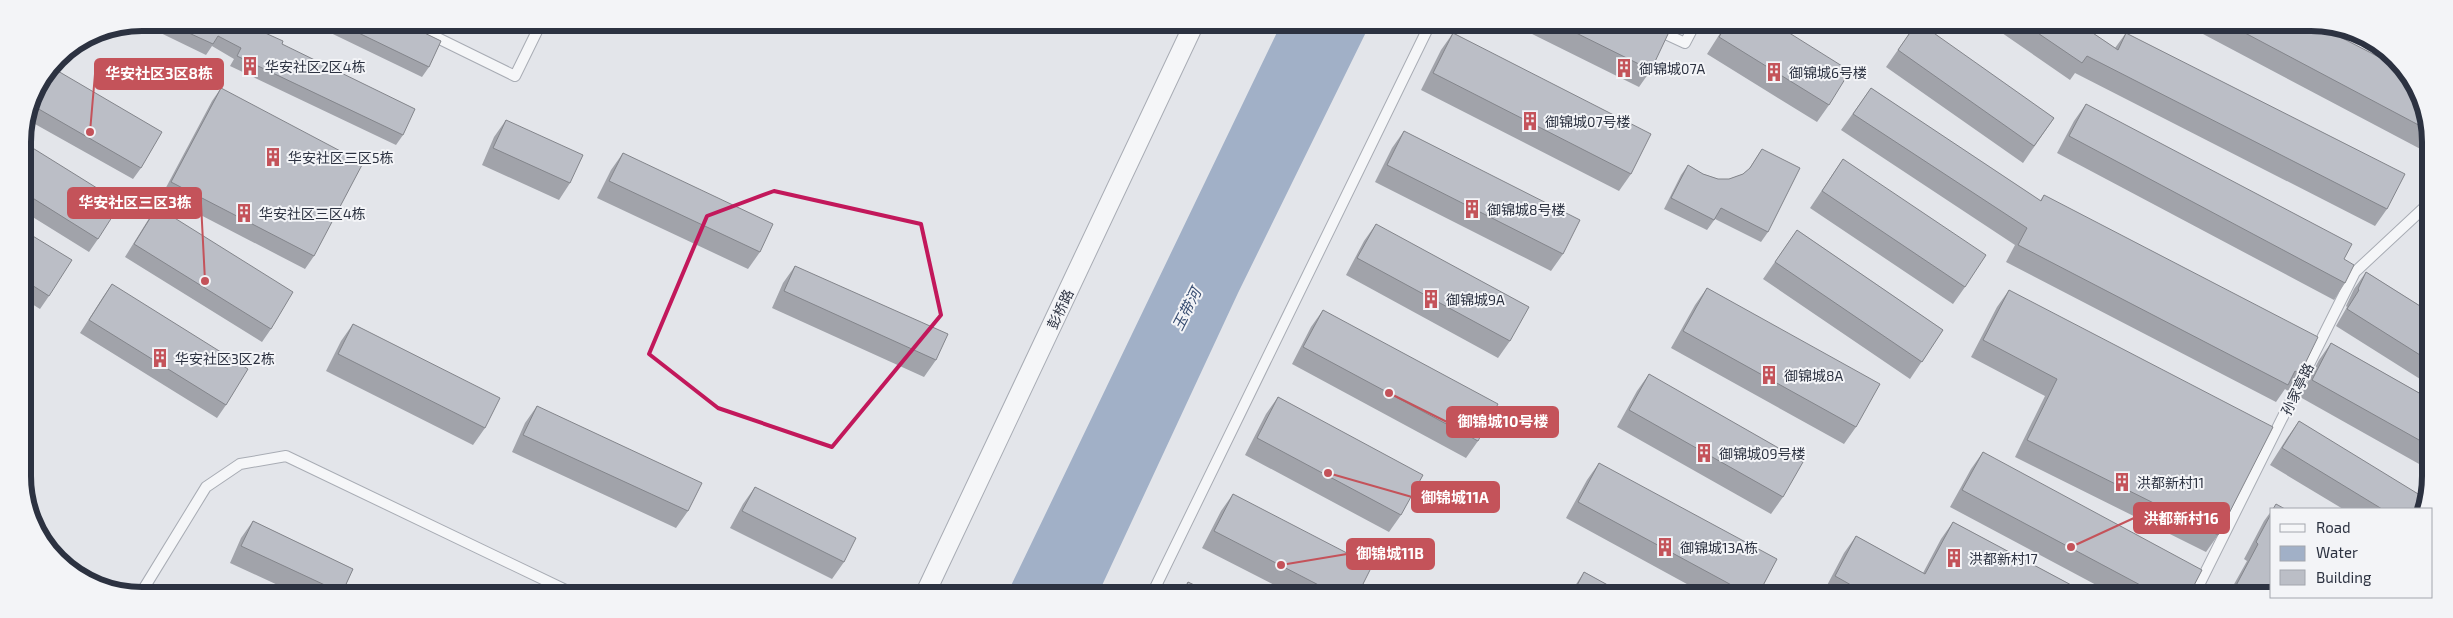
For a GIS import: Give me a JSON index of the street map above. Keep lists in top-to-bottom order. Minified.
{"streets":{"street":["彭桥路"],"lane":["孙家亭路"]},"water":["玉带河"],"places":{"building":["华安社区2区4栋","御锦城07A","御锦城6号楼","御锦城07号楼","华安社区三区5栋","御锦城8号楼","华安社区三区4栋","御锦城9A","华安社区3区2栋","御锦城8A","御锦城09号楼","洪都新村11","御锦城13A栋","洪都新村17"],"other":["华安社区3区8栋","华安社区三区3栋","御锦城10号楼","御锦城11A","洪都新村16","御锦城11B"]},"legend":["Road","Water","Building"]}
